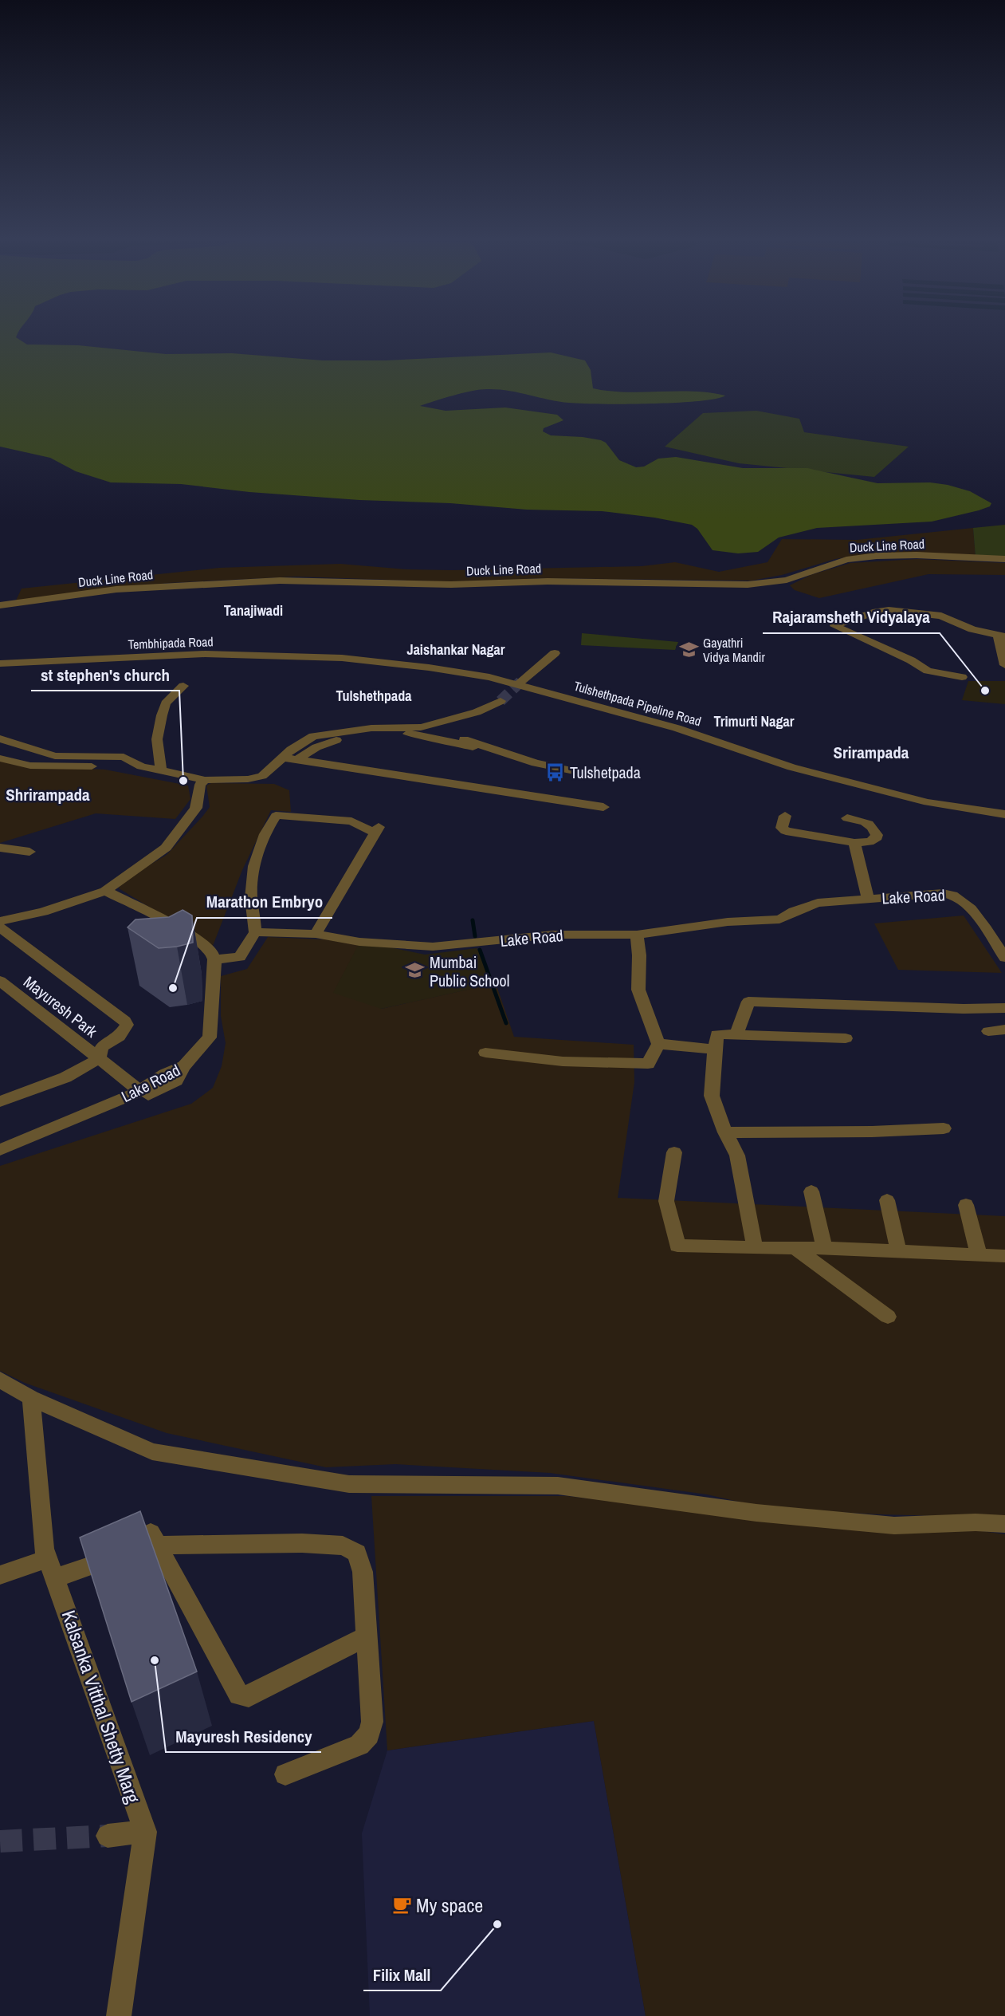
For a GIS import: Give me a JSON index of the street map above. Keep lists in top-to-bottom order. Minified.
{"streets":{"street":["Duck Line Road","Tembhipada Road","Tulshethpada Pipeline Road","Lake Road","Mayuresh Park","Kalsanka Vitthal Shetty Marg"]},"crossings":[["Tembhipada Road","Tulshethpada Pipeline Road"],["Lake Road","Mayuresh Park"]],"districts":["Tanajiwadi","Jaishankar Nagar","Tulshethpada","Trimurti Nagar","Srirampada","Shrirampada"],"places":{"school or university":["Gayathri Vidya Mandir","Mumbai Public School"],"other":["Rajaramsheth Vidyalaya","st stephen's church","Marathon Embryo","Mayuresh Residency","Filix Mall"],"bus stop":["Tulshetpada"],"cafe":["My space"]}}
